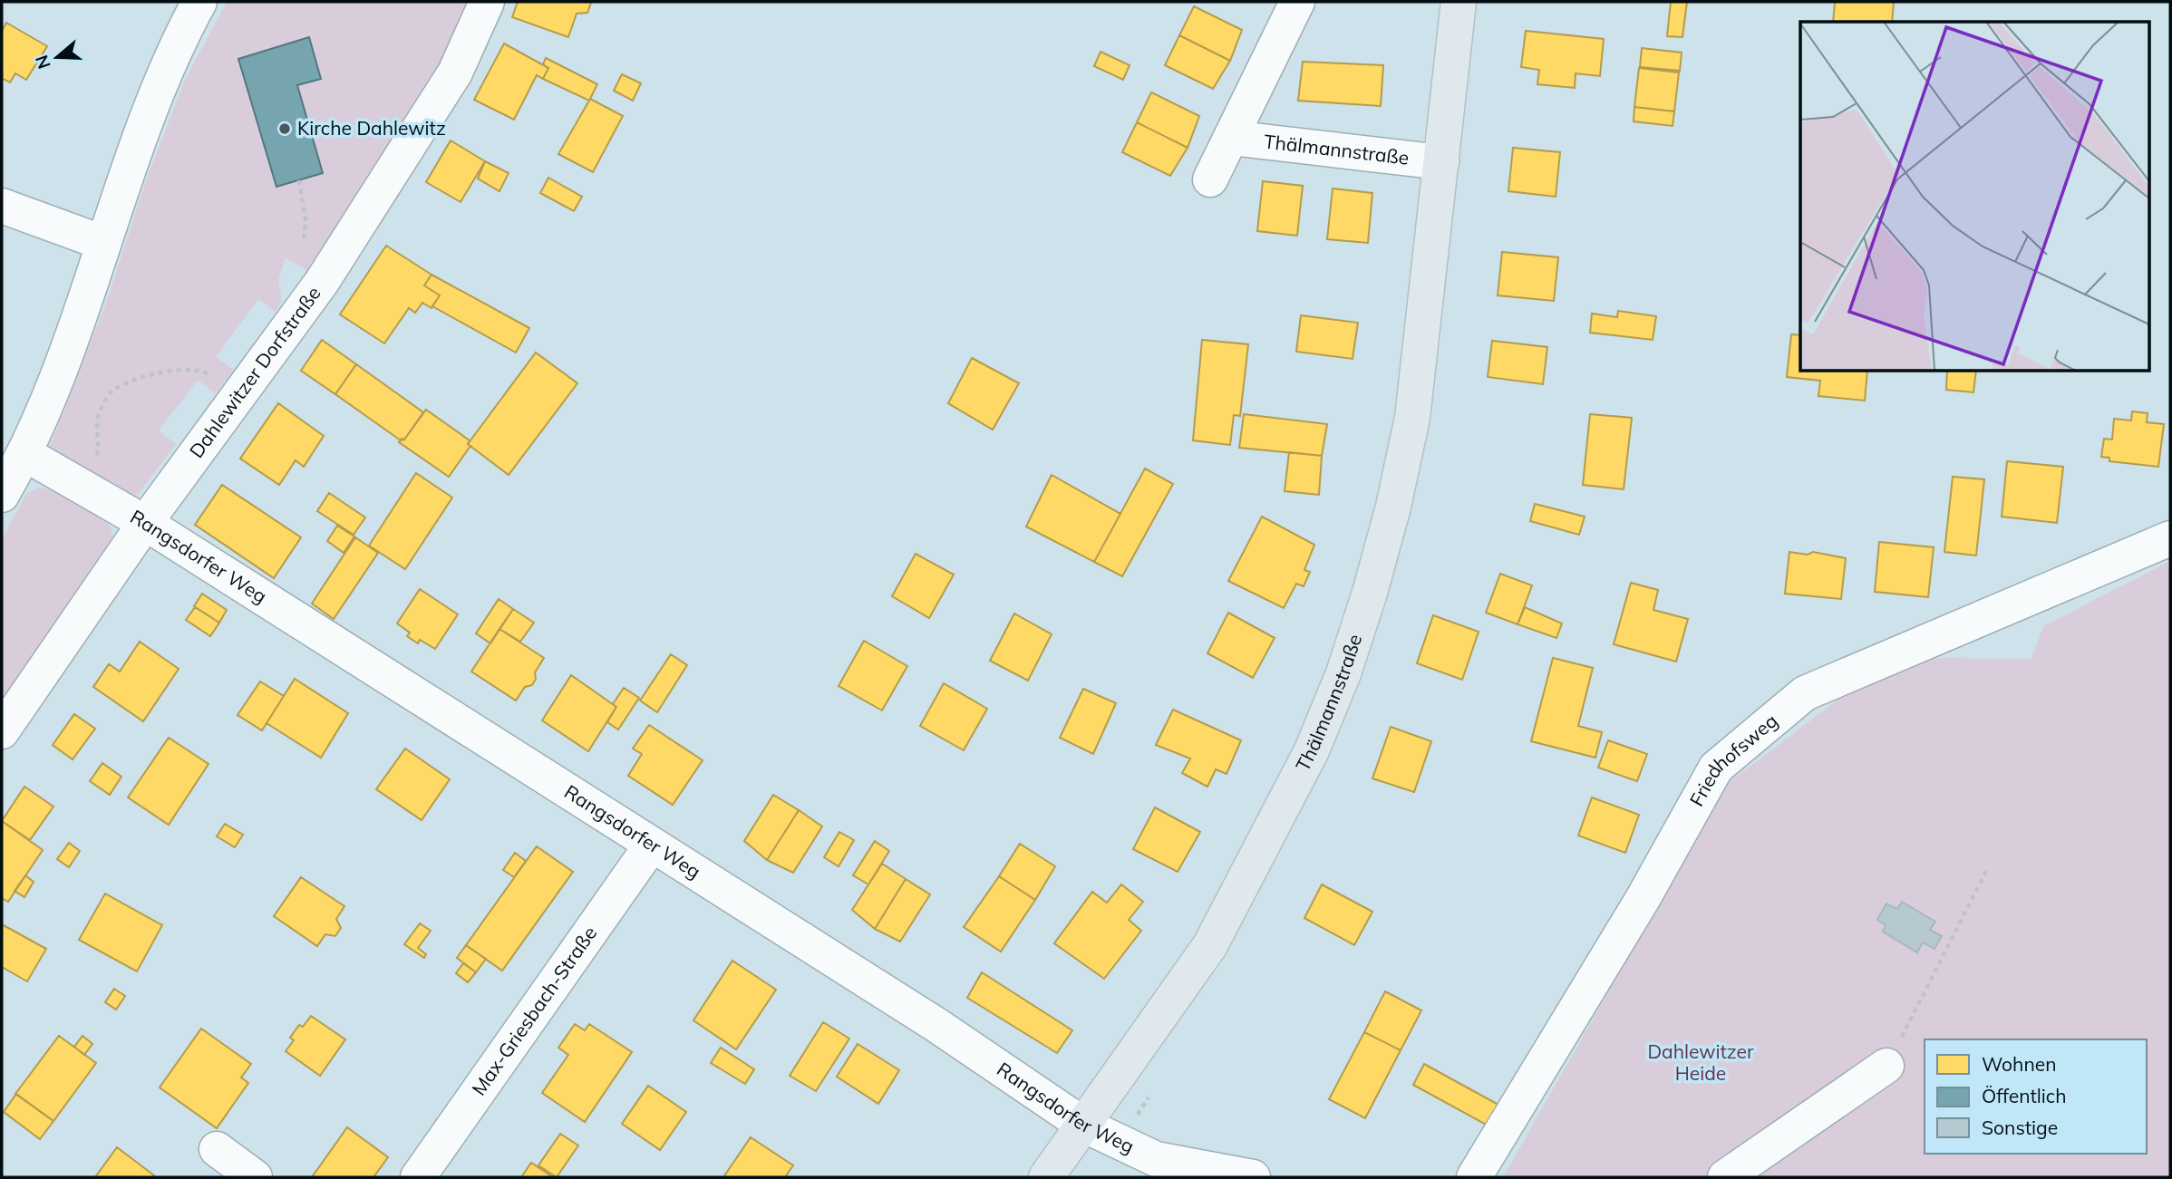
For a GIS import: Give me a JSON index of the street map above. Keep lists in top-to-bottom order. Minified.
{"streets":{"main road":["Thälmannstraße"],"street":["Dahlewitzer Dorfstraße","Rangsdorfer Weg","Friedhofsweg","Max-Griesbach-Straße"]},"crossings":[["Thälmannstraße","Rangsdorfer Weg"],["Dahlewitzer Dorfstraße","Rangsdorfer Weg"],["Rangsdorfer Weg","Max-Griesbach-Straße"]],"parks":["Dahlewitzer Heide"],"places":["Kirche Dahlewitz"],"legend":["Wohnen","Öffentlich","Sonstige"],"north":"left"}
